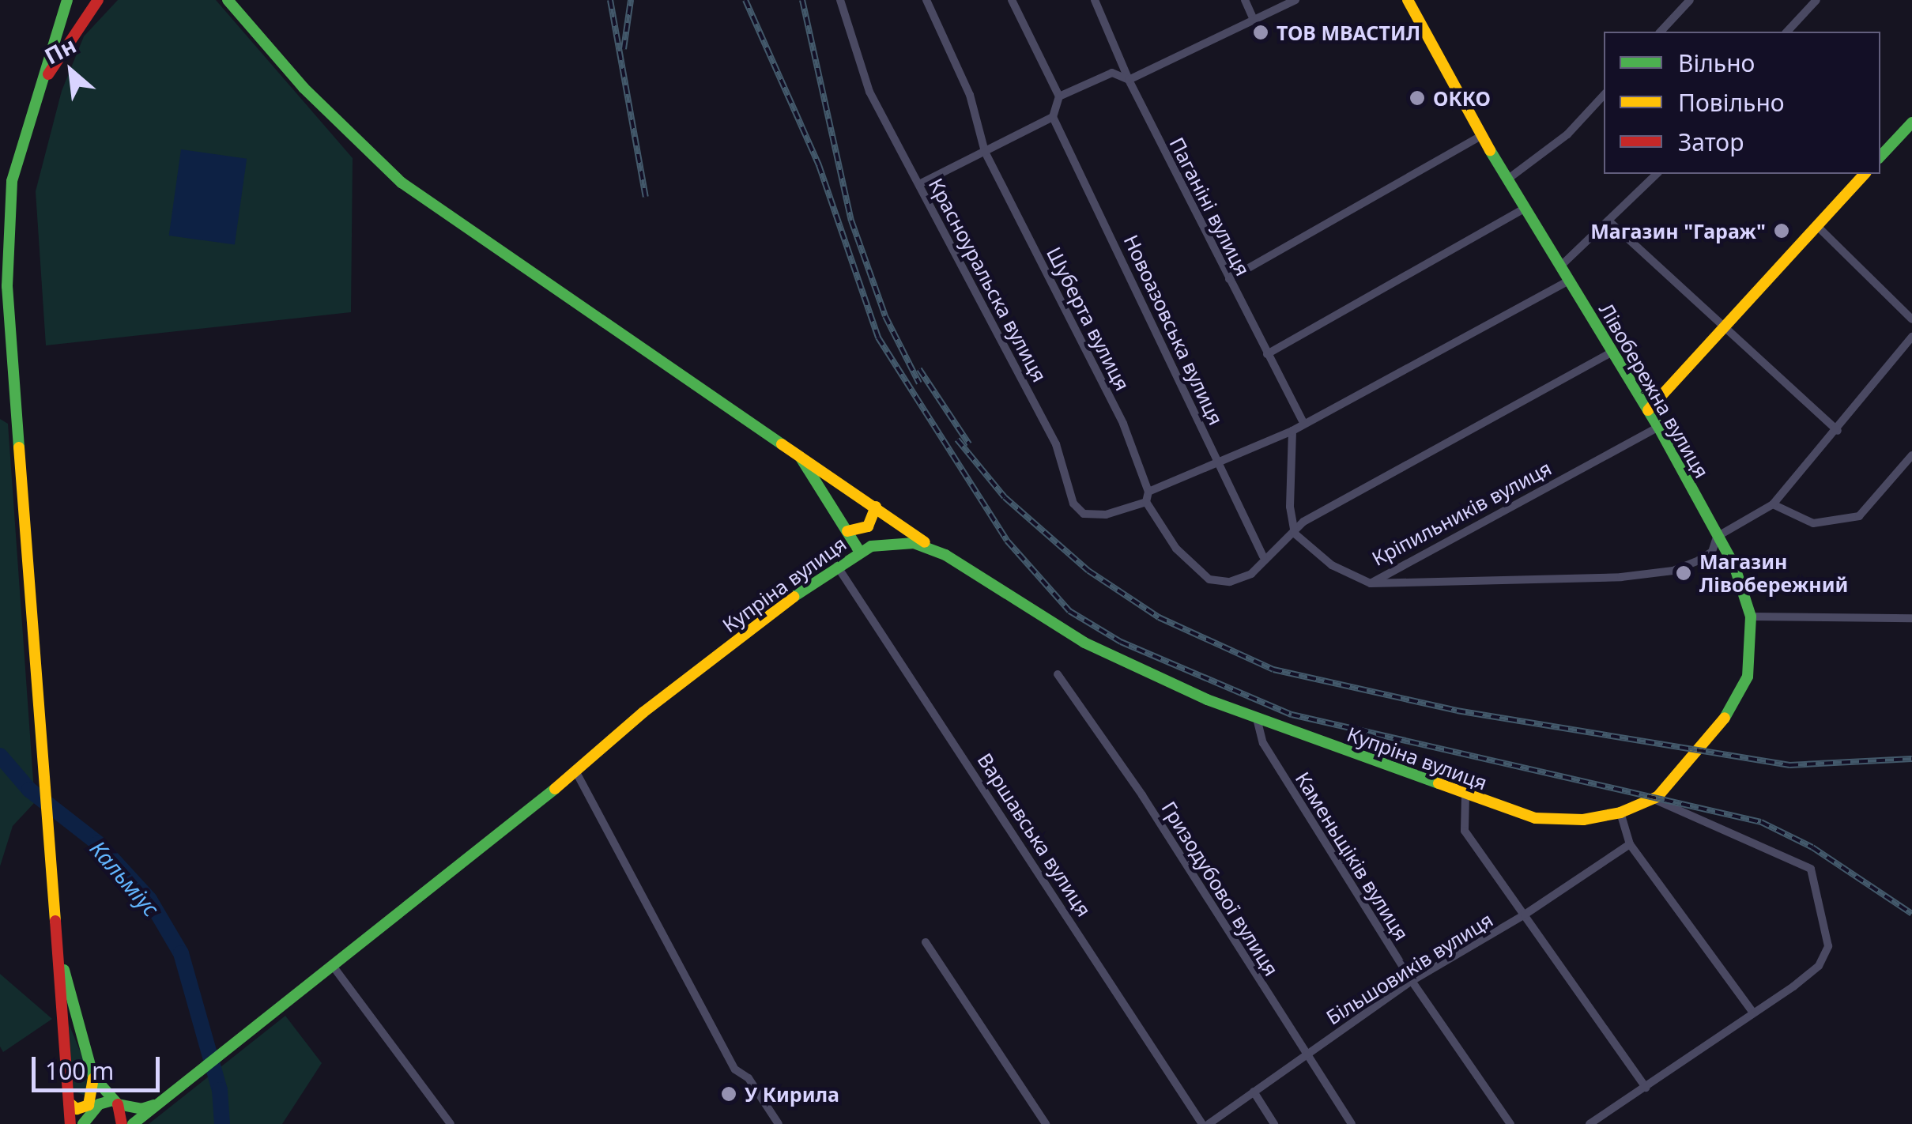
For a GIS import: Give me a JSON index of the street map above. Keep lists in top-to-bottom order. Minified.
{"streets":{"main road":["Лівобережна вулиця","Купріна вулиця"],"street":["Паганіні вулиця","Красноуральска вулиця","Шуберта вулиця","Новоазовська вулиця","Кріпильників вулиця","Варшавська вулиця","Каменьщіків вулиця","Гризодубової вулиця","Більшовиків вулиця"]},"crossings":[["Лівобережна вулиця","Кріпильників вулиця"],["Лівобережна вулиця","Купріна вулиця"],["Купріна вулиця","Варшавська вулиця"],["Купріна вулиця","Каменьщіків вулиця"],["Варшавська вулиця","Більшовиків вулиця"],["Каменьщіків вулиця","Більшовиків вулиця"],["Гризодубової вулиця","Більшовиків вулиця"]],"water":["Кальміус"],"places":["ТОВ МВАСТИЛ","ОККО","Магазин \"Гараж\"","Магазин Лівобережний","У Кирила"],"legend":["Вільно","Повільно","Затор"],"scale_bar":"100 m","north":"top left"}
